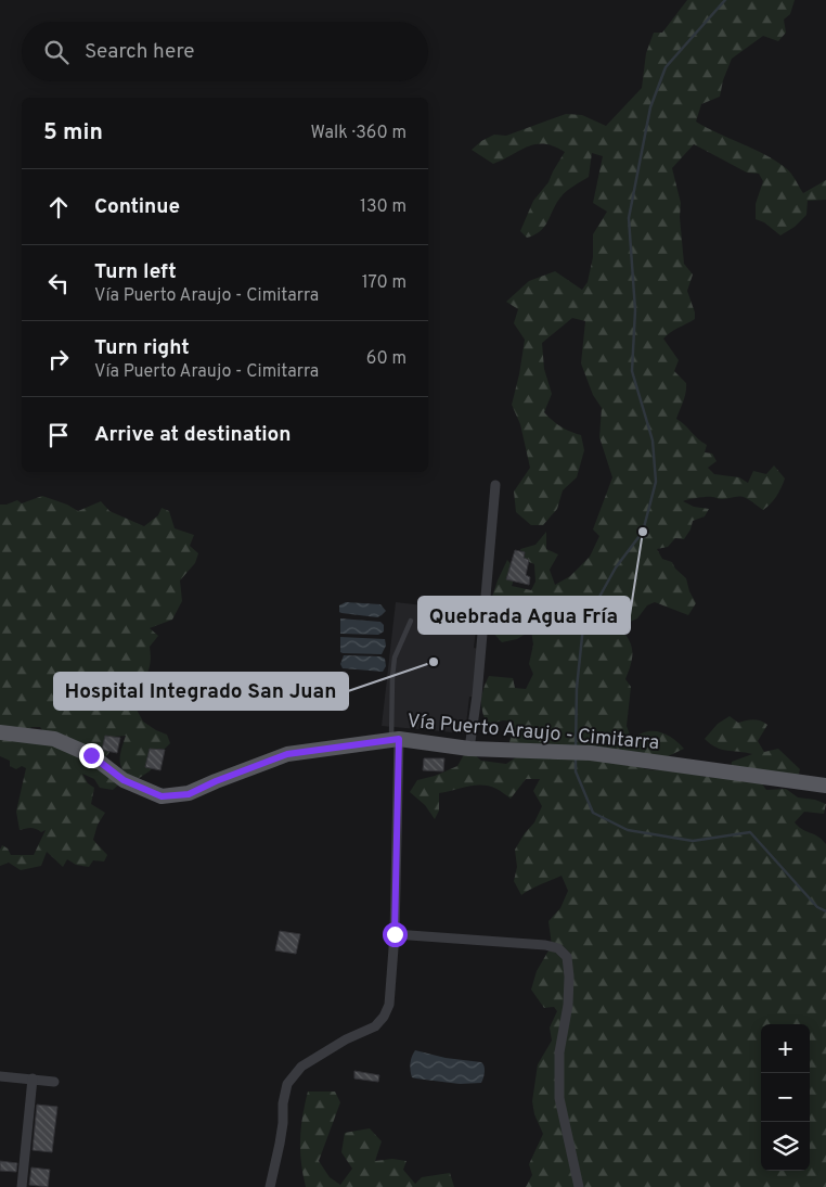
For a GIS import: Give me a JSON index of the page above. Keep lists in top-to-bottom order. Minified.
{"streets":{"main road":["Vía Puerto Araujo - Cimitarra"]},"places":["Quebrada Agua Fría","Hospital Integrado San Juan"],"page":{"search":"Search here","heading":["5 min","Walk · 360 m"],"list":[["Continue","130 m"],["Turn left","Vía Puerto Araujo - Cimitarra","170 m"],["Turn right","Vía Puerto Araujo - Cimitarra","60 m"],"Arrive at destination"],"map_buttons":["+","−"]}}
